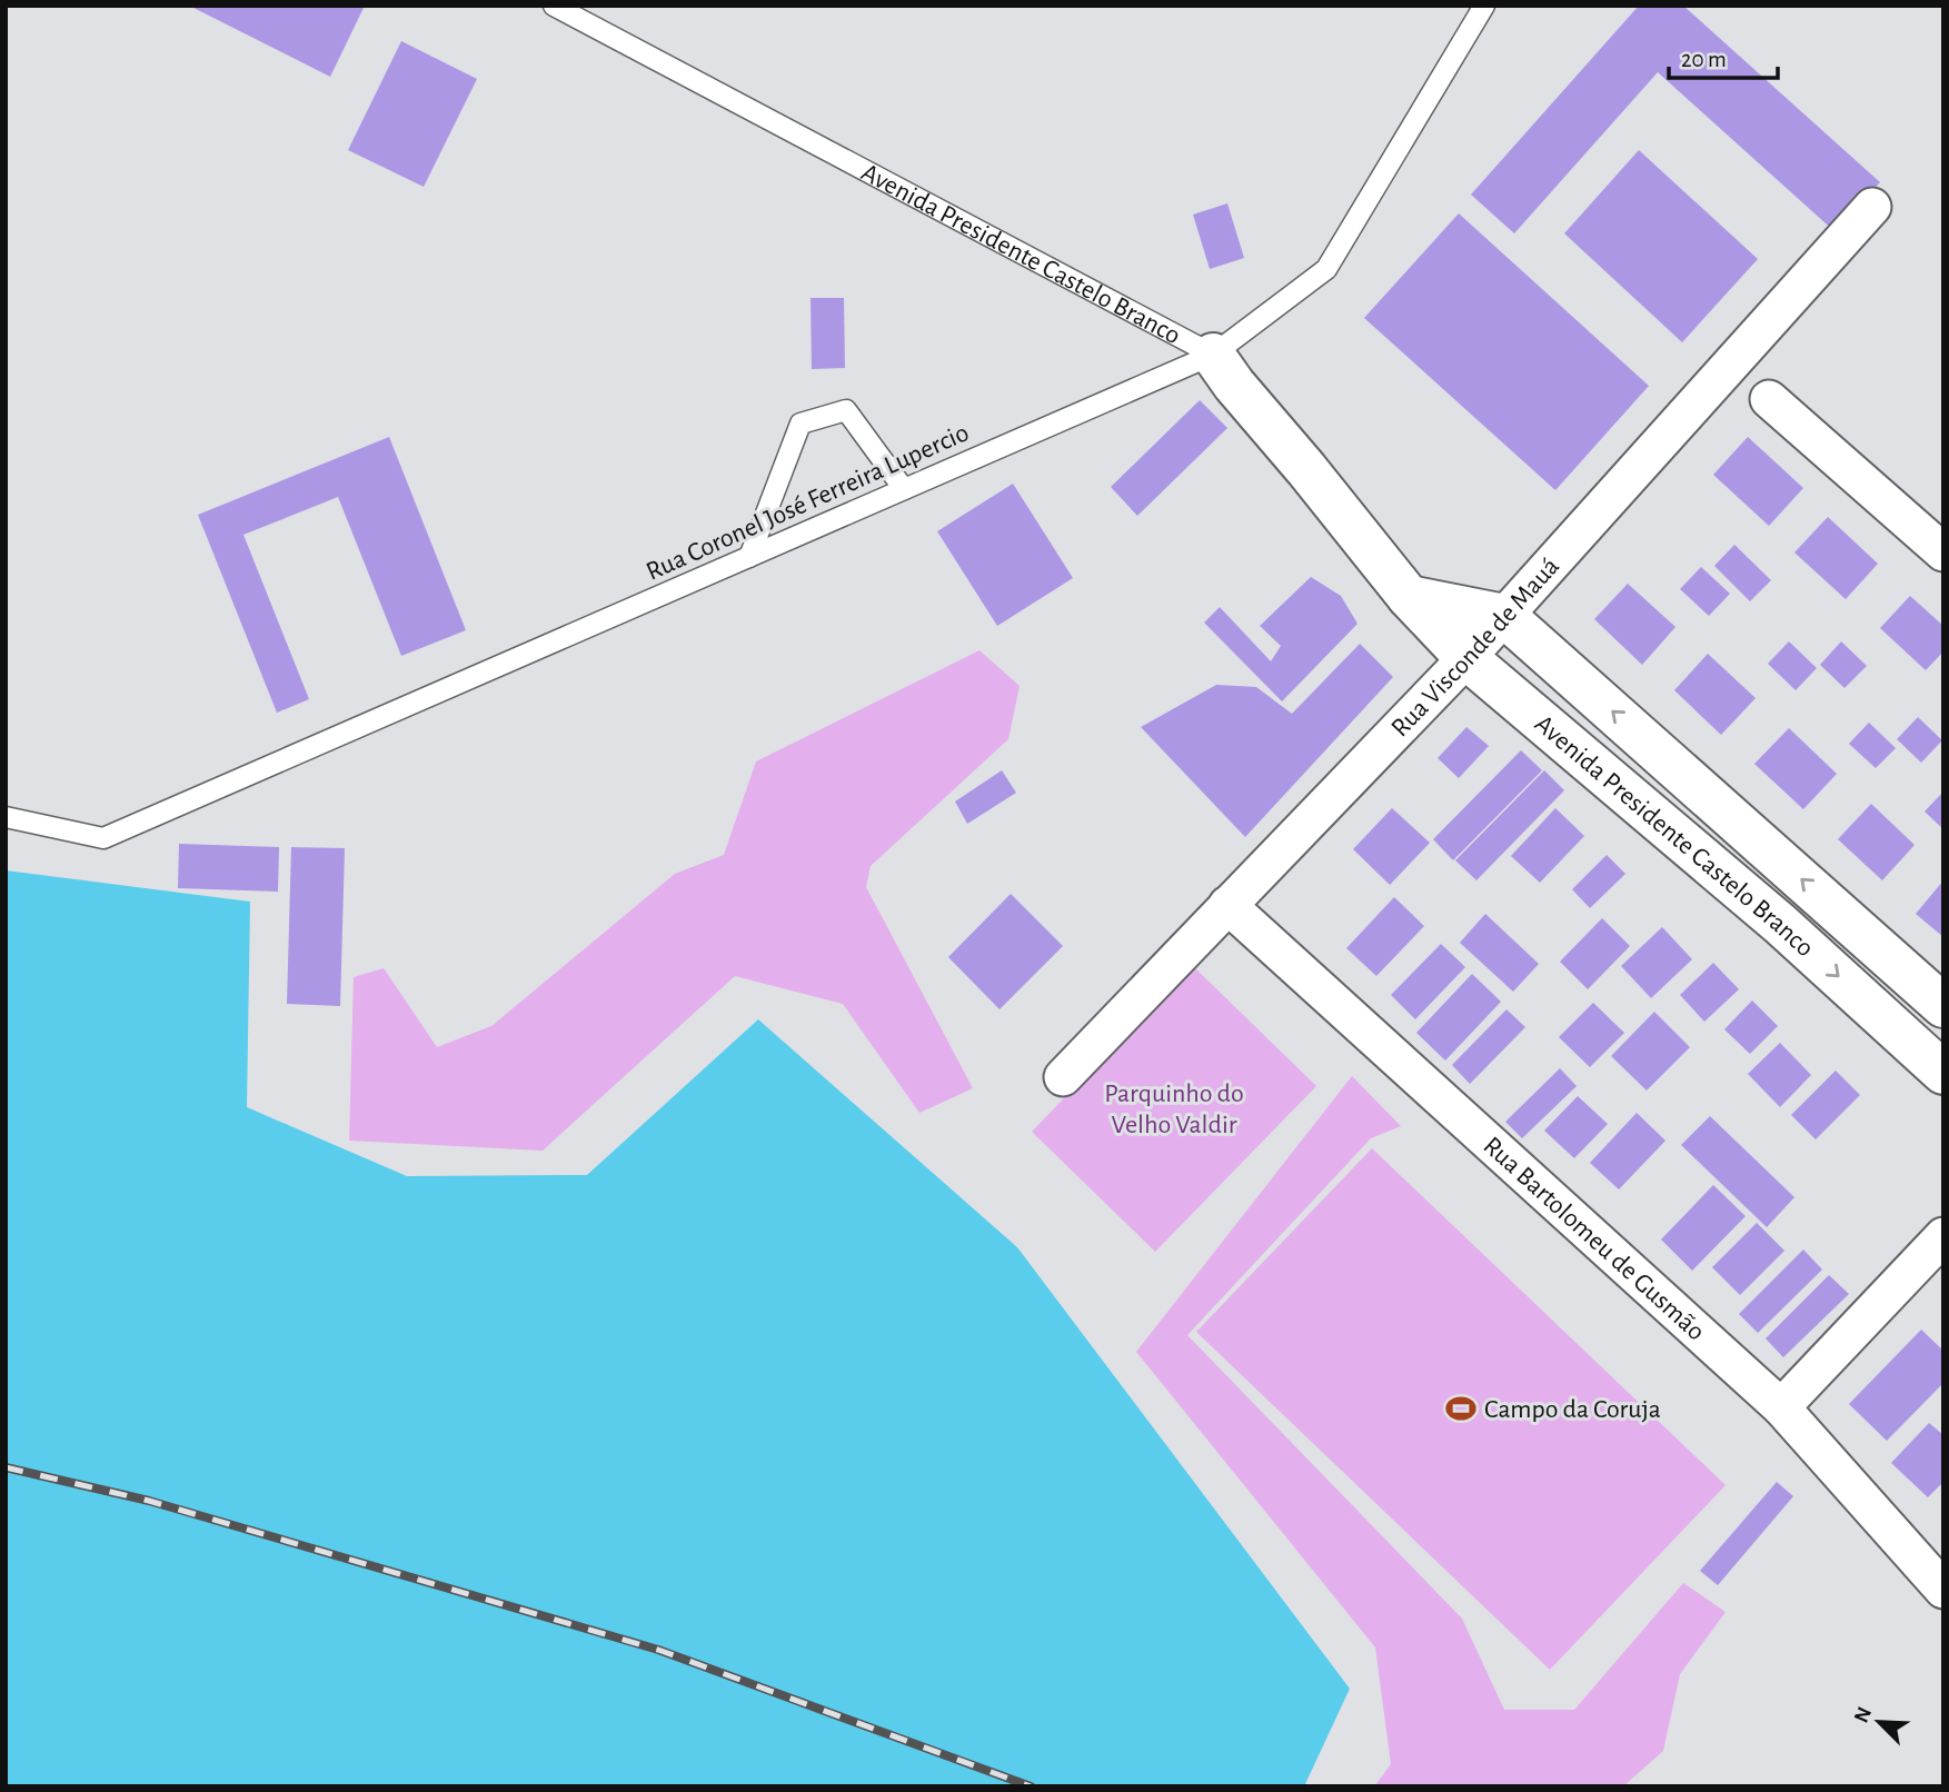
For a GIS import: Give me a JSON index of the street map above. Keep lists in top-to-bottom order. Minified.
{"streets":{"street":["Avenida Presidente Castelo Branco","Rua Visconde de Mauá","Rua Bartolomeu de Gusmão"],"lane":["Rua Coronel José Ferreira Lupercio"]},"crossings":[["Avenida Presidente Castelo Branco","Rua Coronel José Ferreira Lupercio"],["Avenida Presidente Castelo Branco","Rua Visconde de Mauá"],["Rua Visconde de Mauá","Rua Bartolomeu de Gusmão"]],"parks":["Parquinho do Velho Valdir"],"places":{"sports":["Campo da Coruja"]},"scale_bar":"20 m","north":"top left"}
